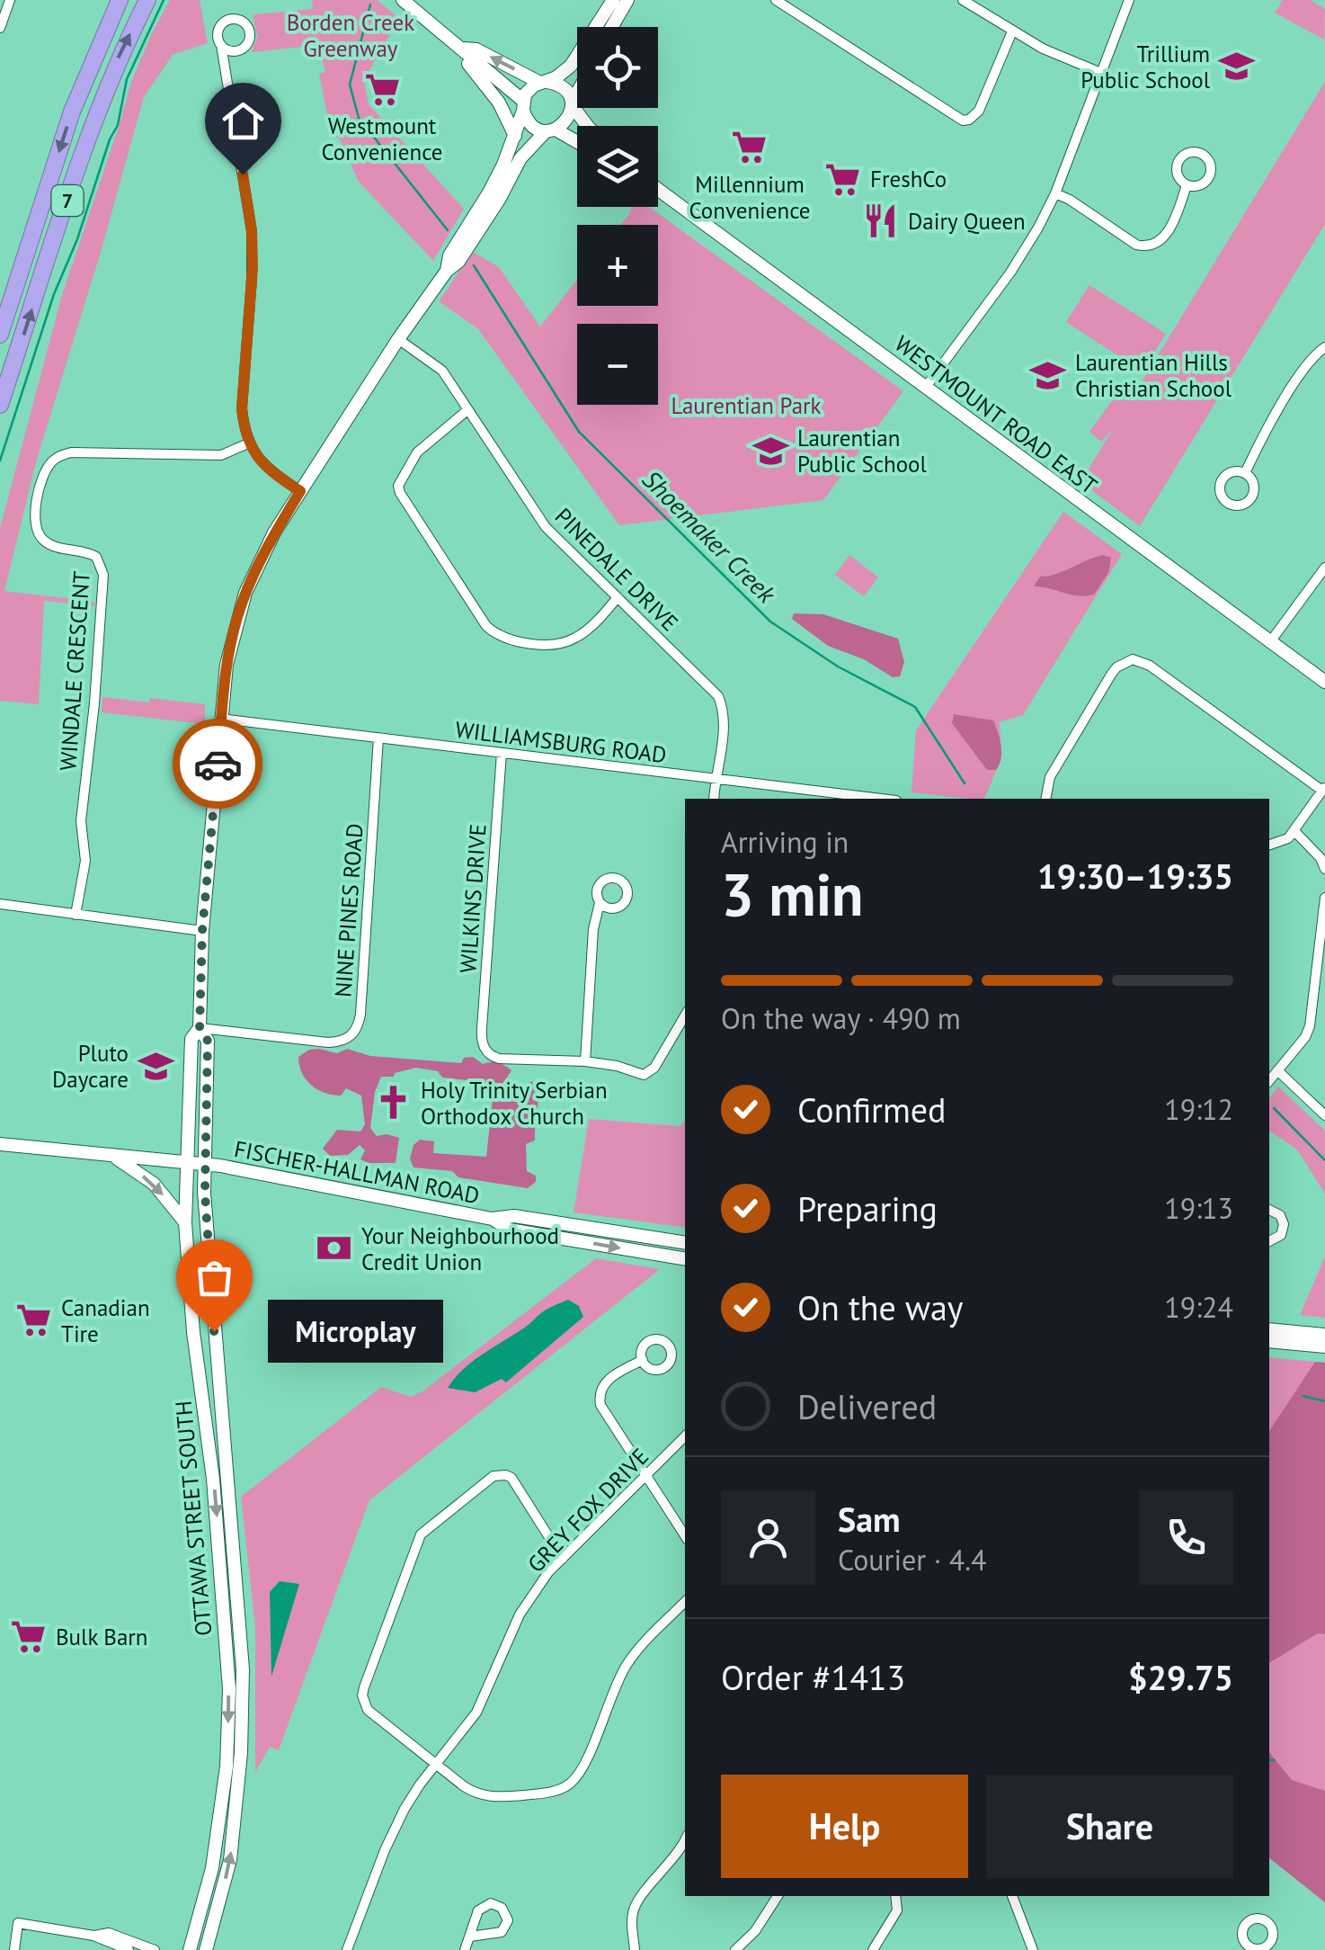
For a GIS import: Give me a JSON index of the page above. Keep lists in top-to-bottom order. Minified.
{"streets":{"highway":["7"],"main road":["WESTMOUNT ROAD EAST","FISCHER-HALLMAN ROAD","OTTAWA STREET SOUTH"],"street":["PINEDALE DRIVE","WINDALE CRESCENT","WILLIAMSBURG ROAD","WILKINS DRIVE","NINE PINES ROAD","GREY FOX DRIVE"]},"crossings":[["PINEDALE DRIVE","WILLIAMSBURG ROAD"],["PINEDALE DRIVE","OTTAWA STREET SOUTH"],["WILLIAMSBURG ROAD","WILKINS DRIVE"],["WILLIAMSBURG ROAD","NINE PINES ROAD"],["WILLIAMSBURG ROAD","OTTAWA STREET SOUTH"],["NINE PINES ROAD","OTTAWA STREET SOUTH"],["FISCHER-HALLMAN ROAD","OTTAWA STREET SOUTH"]],"water":["Shoemaker Creek"],"parks":["Borden Creek Greenway","Laurentian Park"],"places":{"school or university":["Trillium Public School","Laurentian Hills Christian School","Laurentian Public School","Pluto Daycare"],"supermarket":["Westmount Convenience","Millennium Convenience","FreshCo","Canadian Tire","Bulk Barn"],"restaurant":["Dairy Queen"],"church":["Holy Trinity Serbian Orthodox Church"],"bank":["Your Neighbourhood Credit Union"],"other":["Microplay"]},"page":{"map_buttons":["+","−"],"heading":["3 min","Arriving in","19:30–19:35"],"panel":["Sam","Courier · 4.4","Order #1413","$29.75"],"bar":"On the way · 490 m","list":[["Confirmed","19:12"],["Preparing","19:13"],["On the way","19:24"],"Delivered"],"bubble":"Microplay","buttons":["Help","Share"]}}
